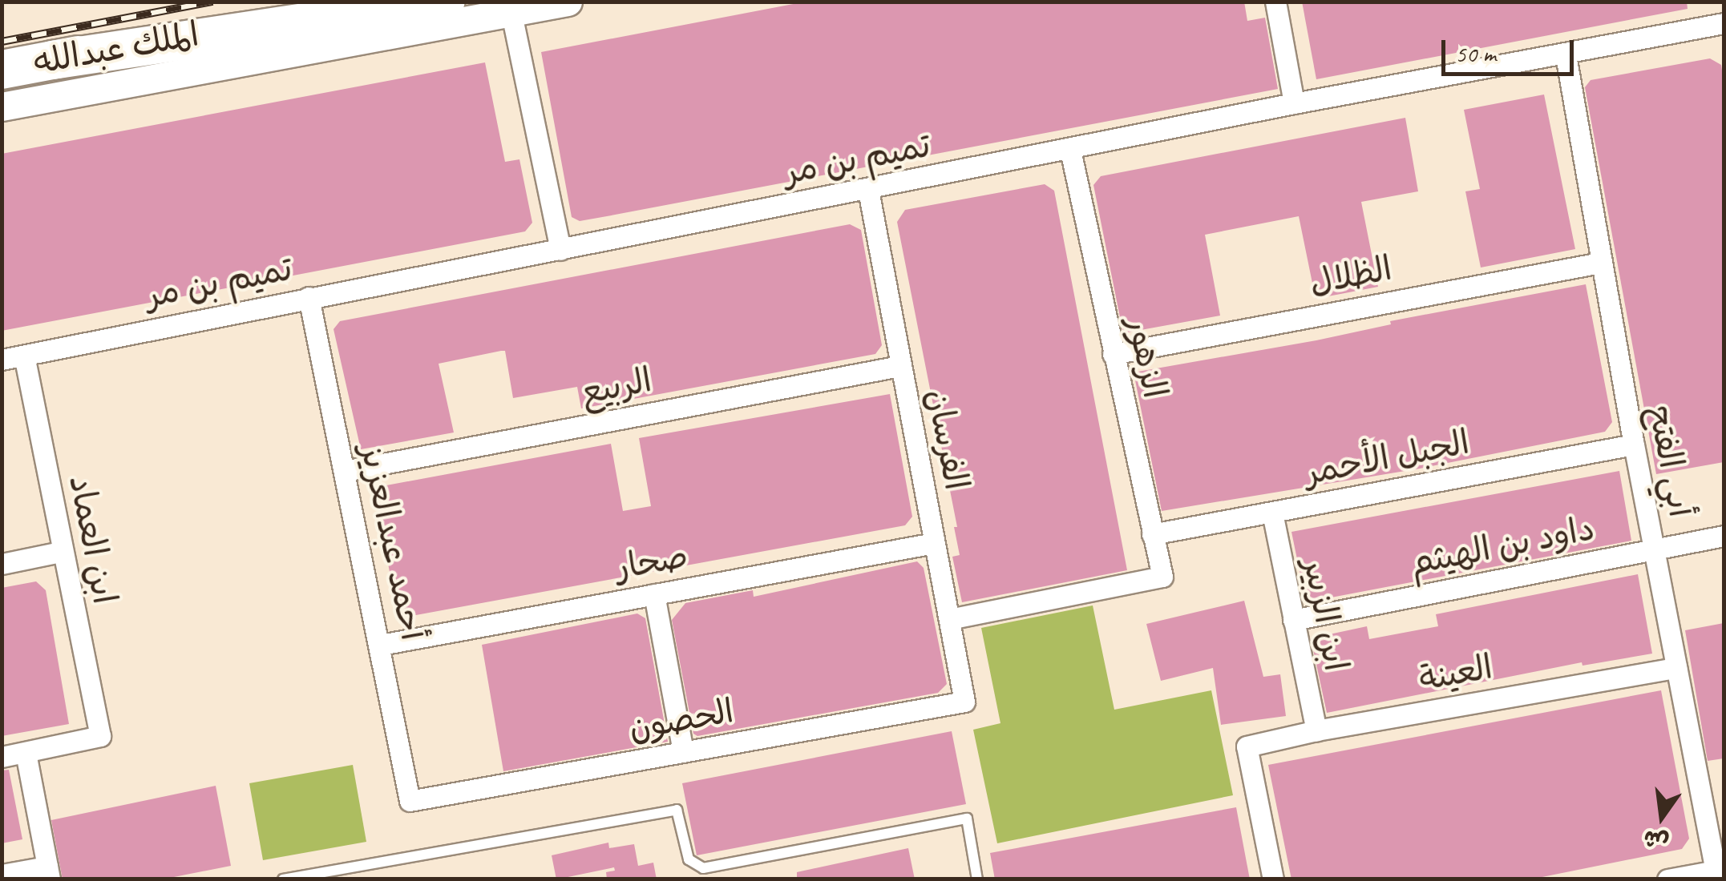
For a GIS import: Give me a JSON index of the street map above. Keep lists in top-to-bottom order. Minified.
{"streets":{"highway":["الملك عبدالله"],"street":["تميم بن مر","الظلال","الزهور","الربيع","الفرسان","الجبل الأحمر","أبي الفتح","ابن العماد","أحمد عبدالعزيز","داود بن الهيثم","صحار","ابن الزبير","العينة","الحصون"]},"crossings":[["تميم بن مر","الزهور"],["تميم بن مر","الفرسان"],["تميم بن مر","أبي الفتح"],["تميم بن مر","ابن العماد"],["تميم بن مر","أحمد عبدالعزيز"],["الظلال","الزهور"],["الظلال","أبي الفتح"],["الزهور","الفرسان"],["الزهور","الجبل الأحمر"],["الربيع","الفرسان"],["الربيع","أحمد عبدالعزيز"],["الفرسان","صحار"],["الفرسان","الحصون"],["الجبل الأحمر","أبي الفتح"],["الجبل الأحمر","ابن الزبير"],["أبي الفتح","داود بن الهيثم"],["أبي الفتح","العينة"],["أحمد عبدالعزيز","صحار"],["أحمد عبدالعزيز","الحصون"],["داود بن الهيثم","ابن الزبير"],["ابن الزبير","العينة"]],"scale_bar":"50 m","north":"bottom"}
